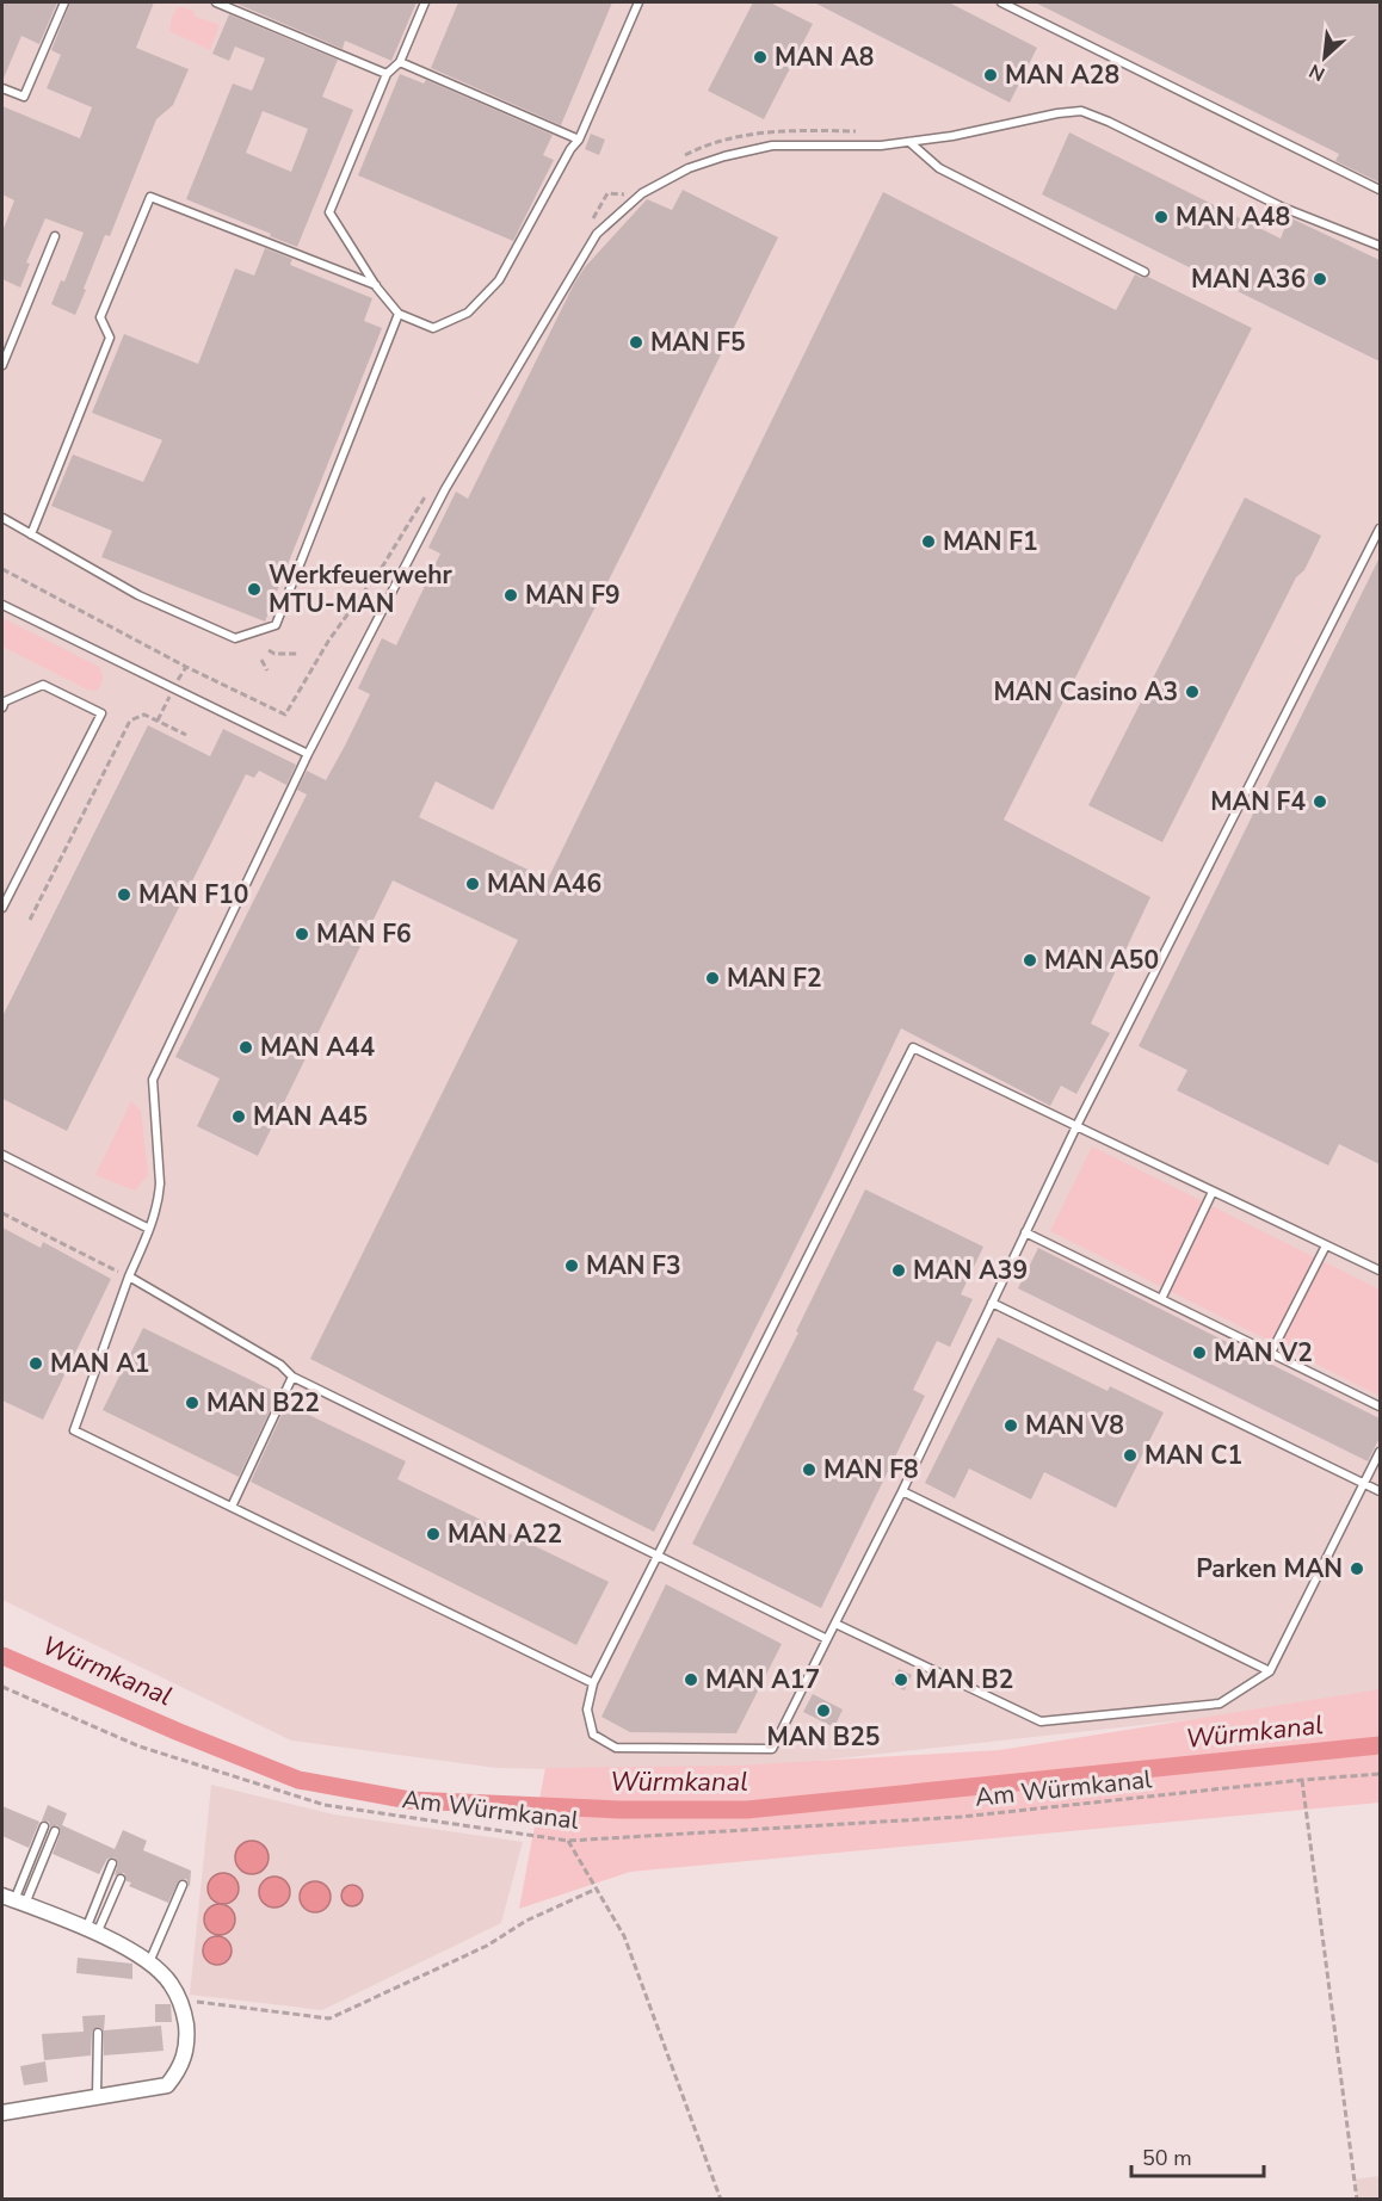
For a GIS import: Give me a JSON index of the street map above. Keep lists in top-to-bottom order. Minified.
{"streets":{"path":["Am Würmkanal"]},"water":["Würmkanal"],"places":["MAN A8","MAN A28","MAN A48","MAN A36","MAN F5","MAN F1","Werkfeuerwehr MTU-MAN","MAN F9","MAN Casino A3","MAN F4","MAN A46","MAN F10","MAN F6","MAN A50","MAN F2","MAN A44","MAN A45","MAN F3","MAN A39","MAN V2","MAN A1","MAN B22","MAN V8","MAN C1","MAN F8","MAN A22","Parken MAN","MAN A17","MAN B2","MAN B25"],"scale_bar":"50 m","north":"bottom left"}
